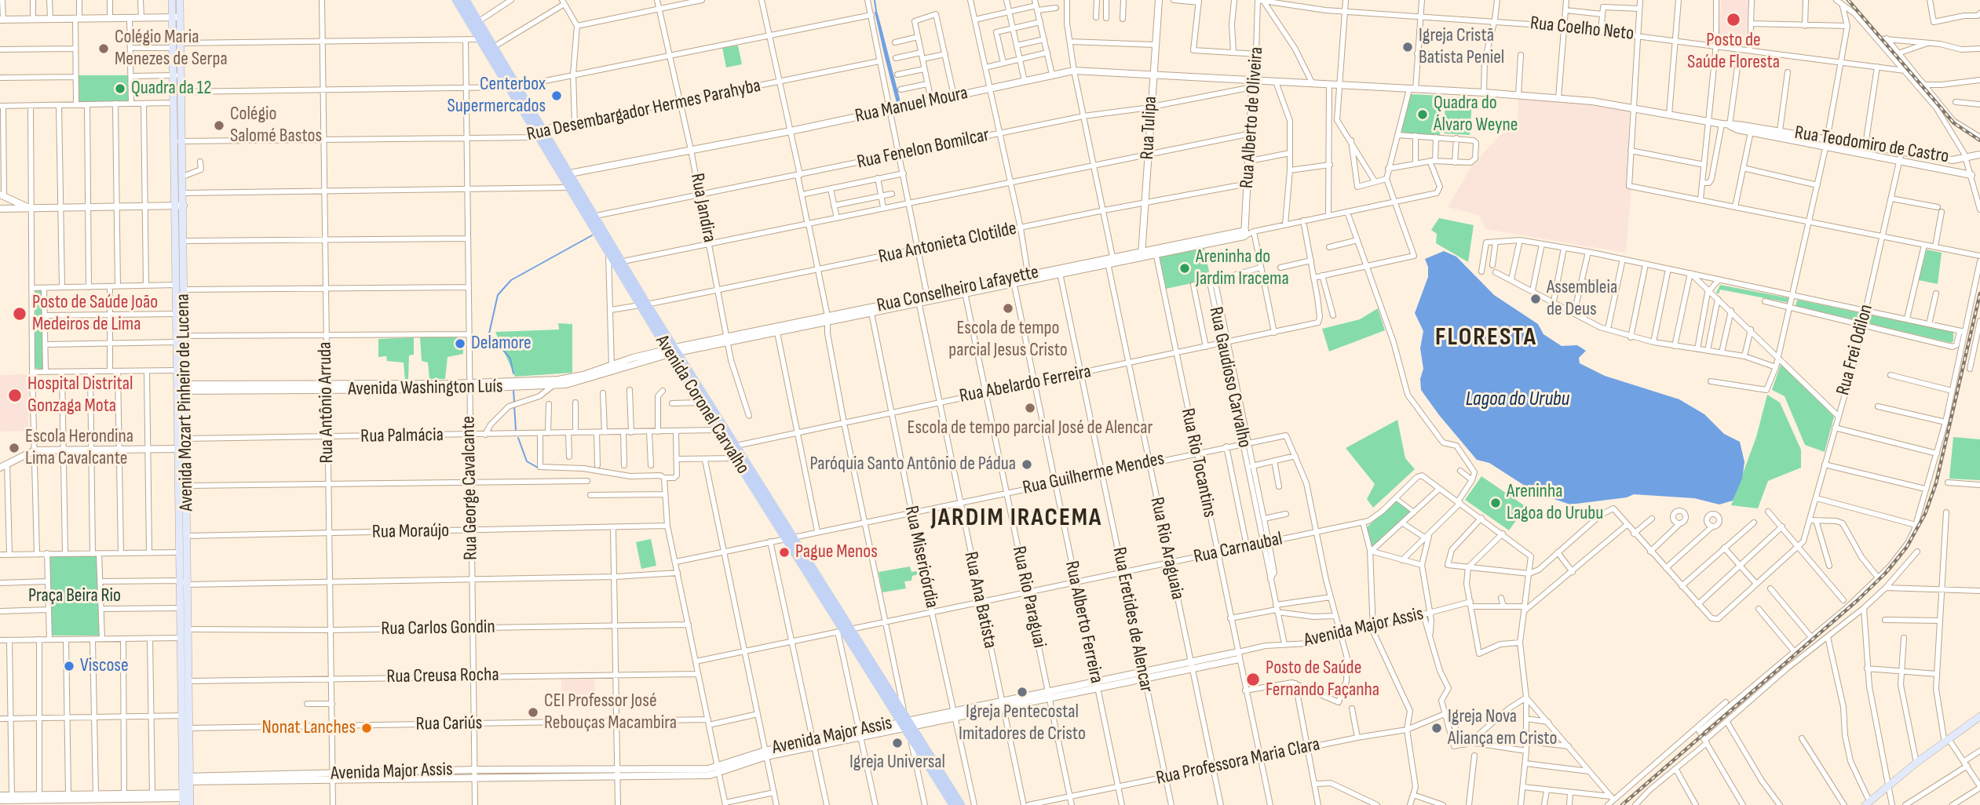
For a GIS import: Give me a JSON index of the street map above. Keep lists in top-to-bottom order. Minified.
{"streets":{"main road":["Avenida Mozart Pinheiro de Lucena","Avenida Coronel Carvalho"],"street":["Rua Coelho Neto","Rua Manuel Moura","Rua Desembargador Hermes Parahyba","Rua Alberto de Oliveira","Rua Tulipa","Rua Teodomiro de Castro","Rua Fenelon Bomilcar","Rua Jandira","Rua Antonieta Clotilde","Rua Conselheiro Lafayette","Rua Frei Odilon","Rua Gaudioso Carvalho","Rua Abelardo Ferreira","Avenida Washington Luís","Rua Antônio Arruda","Rua Palmácia","Rua Rio Tocantins","Rua Guilherme Mendes","Rua George Cavalcante","Rua Moraújo","Rua Rio Araguaia","Rua Carnaubal","Rua Misericórdia","Rua Rio Paraguai","Rua Ana Batista","Rua Eretides de Alencar","Rua Alberto Ferreira","Avenida Major Assis","Rua Carlos Gondin","Rua Creusa Rocha","Rua Cariús","Rua Professora Maria Clara"]},"crossings":[["Rua Coelho Neto","Rua Alberto de Oliveira"],["Rua Manuel Moura","Rua Alberto de Oliveira"],["Rua Manuel Moura","Rua Tulipa"],["Rua Manuel Moura","Rua Jandira"],["Rua Manuel Moura","Avenida Coronel Carvalho"],["Rua Manuel Moura","Rua Rio Araguaia"],["Rua Desembargador Hermes Parahyba","Rua Jandira"],["Rua Desembargador Hermes Parahyba","Avenida Mozart Pinheiro de Lucena"],["Rua Desembargador Hermes Parahyba","Rua Antônio Arruda"],["Rua Desembargador Hermes Parahyba","Avenida Coronel Carvalho"],["Rua Desembargador Hermes Parahyba","Rua George Cavalcante"],["Rua Alberto de Oliveira","Rua Fenelon Bomilcar"],["Rua Alberto de Oliveira","Rua Antonieta Clotilde"],["Rua Alberto de Oliveira","Rua Conselheiro Lafayette"],["Rua Tulipa","Rua Fenelon Bomilcar"],["Rua Tulipa","Rua Antonieta Clotilde"],["Rua Tulipa","Rua Conselheiro Lafayette"],["Rua Teodomiro de Castro","Rua Frei Odilon"],["Rua Fenelon Bomilcar","Rua Jandira"],["Rua Fenelon Bomilcar","Avenida Coronel Carvalho"],["Rua Fenelon Bomilcar","Rua Rio Araguaia"],["Rua Jandira","Rua Antonieta Clotilde"],["Rua Jandira","Rua Conselheiro Lafayette"],["Rua Antonieta Clotilde","Avenida Coronel Carvalho"],["Rua Antonieta Clotilde","Rua Rio Araguaia"],["Rua Conselheiro Lafayette","Avenida Washington Luís"],["Rua Conselheiro Lafayette","Avenida Coronel Carvalho"],["Rua Conselheiro Lafayette","Rua Rio Tocantins"],["Rua Conselheiro Lafayette","Rua Rio Araguaia"],["Rua Conselheiro Lafayette","Rua Misericórdia"],["Rua Conselheiro Lafayette","Rua Rio Paraguai"],["Rua Conselheiro Lafayette","Rua Ana Batista"],["Rua Conselheiro Lafayette","Rua Eretides de Alencar"],["Rua Conselheiro Lafayette","Rua Alberto Ferreira"],["Rua Frei Odilon","Rua Carnaubal"],["Rua Gaudioso Carvalho","Rua Abelardo Ferreira"],["Rua Gaudioso Carvalho","Rua Guilherme Mendes"],["Rua Gaudioso Carvalho","Rua Carnaubal"],["Rua Gaudioso Carvalho","Avenida Major Assis"],["Rua Abelardo Ferreira","Avenida Coronel Carvalho"],["Rua Abelardo Ferreira","Rua Rio Tocantins"],["Rua Abelardo Ferreira","Rua Rio Araguaia"],["Rua Abelardo Ferreira","Rua Misericórdia"],["Rua Abelardo Ferreira","Rua Rio Paraguai"],["Rua Abelardo Ferreira","Rua Ana Batista"],["Rua Abelardo Ferreira","Rua Eretides de Alencar"],["Rua Abelardo Ferreira","Rua Alberto Ferreira"],["Avenida Washington Luís","Avenida Mozart Pinheiro de Lucena"],["Avenida Washington Luís","Rua Antônio Arruda"],["Avenida Washington Luís","Avenida Coronel Carvalho"],["Avenida Washington Luís","Rua George Cavalcante"],["Avenida Mozart Pinheiro de Lucena","Rua Palmácia"],["Avenida Mozart Pinheiro de Lucena","Rua Moraújo"],["Avenida Mozart Pinheiro de Lucena","Avenida Major Assis"],["Avenida Mozart Pinheiro de Lucena","Rua Carlos Gondin"],["Avenida Mozart Pinheiro de Lucena","Rua Creusa Rocha"],["Avenida Mozart Pinheiro de Lucena","Rua Cariús"],["Rua Antônio Arruda","Rua Palmácia"],["Rua Antônio Arruda","Rua Moraújo"],["Rua Antônio Arruda","Avenida Major Assis"],["Rua Antônio Arruda","Rua Carlos Gondin"],["Rua Antônio Arruda","Rua Creusa Rocha"],["Rua Antônio Arruda","Rua Cariús"],["Avenida Coronel Carvalho","Rua Palmácia"],["Avenida Coronel Carvalho","Rua Guilherme Mendes"],["Avenida Coronel Carvalho","Rua Carnaubal"],["Avenida Coronel Carvalho","Avenida Major Assis"],["Rua Palmácia","Rua George Cavalcante"],["Rua Rio Tocantins","Rua Guilherme Mendes"],["Rua Rio Tocantins","Rua Carnaubal"],["Rua Rio Tocantins","Avenida Major Assis"],["Rua Rio Tocantins","Rua Professora Maria Clara"],["Rua Guilherme Mendes","Rua Rio Araguaia"],["Rua Guilherme Mendes","Rua Misericórdia"],["Rua Guilherme Mendes","Rua Rio Paraguai"],["Rua Guilherme Mendes","Rua Ana Batista"],["Rua Guilherme Mendes","Rua Eretides de Alencar"],["Rua Guilherme Mendes","Rua Alberto Ferreira"],["Rua George Cavalcante","Rua Moraújo"],["Rua George Cavalcante","Avenida Major Assis"],["Rua George Cavalcante","Rua Carlos Gondin"],["Rua George Cavalcante","Rua Creusa Rocha"],["Rua George Cavalcante","Rua Cariús"],["Rua Rio Araguaia","Rua Carnaubal"],["Rua Rio Araguaia","Avenida Major Assis"],["Rua Rio Araguaia","Rua Professora Maria Clara"],["Rua Carnaubal","Rua Misericórdia"],["Rua Carnaubal","Rua Rio Paraguai"],["Rua Carnaubal","Rua Ana Batista"],["Rua Carnaubal","Rua Eretides de Alencar"],["Rua Carnaubal","Rua Alberto Ferreira"],["Rua Carnaubal","Avenida Major Assis"],["Rua Misericórdia","Avenida Major Assis"],["Rua Rio Paraguai","Avenida Major Assis"],["Rua Rio Paraguai","Rua Professora Maria Clara"],["Rua Ana Batista","Avenida Major Assis"],["Rua Eretides de Alencar","Avenida Major Assis"],["Rua Eretides de Alencar","Rua Professora Maria Clara"],["Rua Alberto Ferreira","Avenida Major Assis"],["Rua Alberto Ferreira","Rua Professora Maria Clara"]],"districts":["FLORESTA","JARDIM IRACEMA"],"water":["Lagoa do Urubu"],"parks":["Praça Beira Rio"],"places":["Posto de Saúde Floresta","Igreja Cristã Batista Peniel","Colégio Maria Menezes de Serpa","Quadra da 12","Centerbox Supermercados","Quadra do Álvaro Weyne","Colégio Salomé Bastos","Areninha do Jardim Iracema","Assembleia de Deus","Escola de tempo parcial Jesus Cristo","Posto de Saúde João Medeiros de Lima","Delamore","Hospital Distrital Gonzaga Mota","Escola de tempo parcial José de Alencar","Escola Herondina Lima Cavalcante","Paróquia Santo Antônio de Pádua","Areninha Lagoa do Urubu","Pague Menos","Viscose","Posto de Saúde Fernando Façanha","Igreja Pentecostal Imitadores de Cristo","CEI Professor José Rebouças Macambira","Nonat Lanches","Igreja Nova Aliança em Cristo","Igreja Universal"]}
